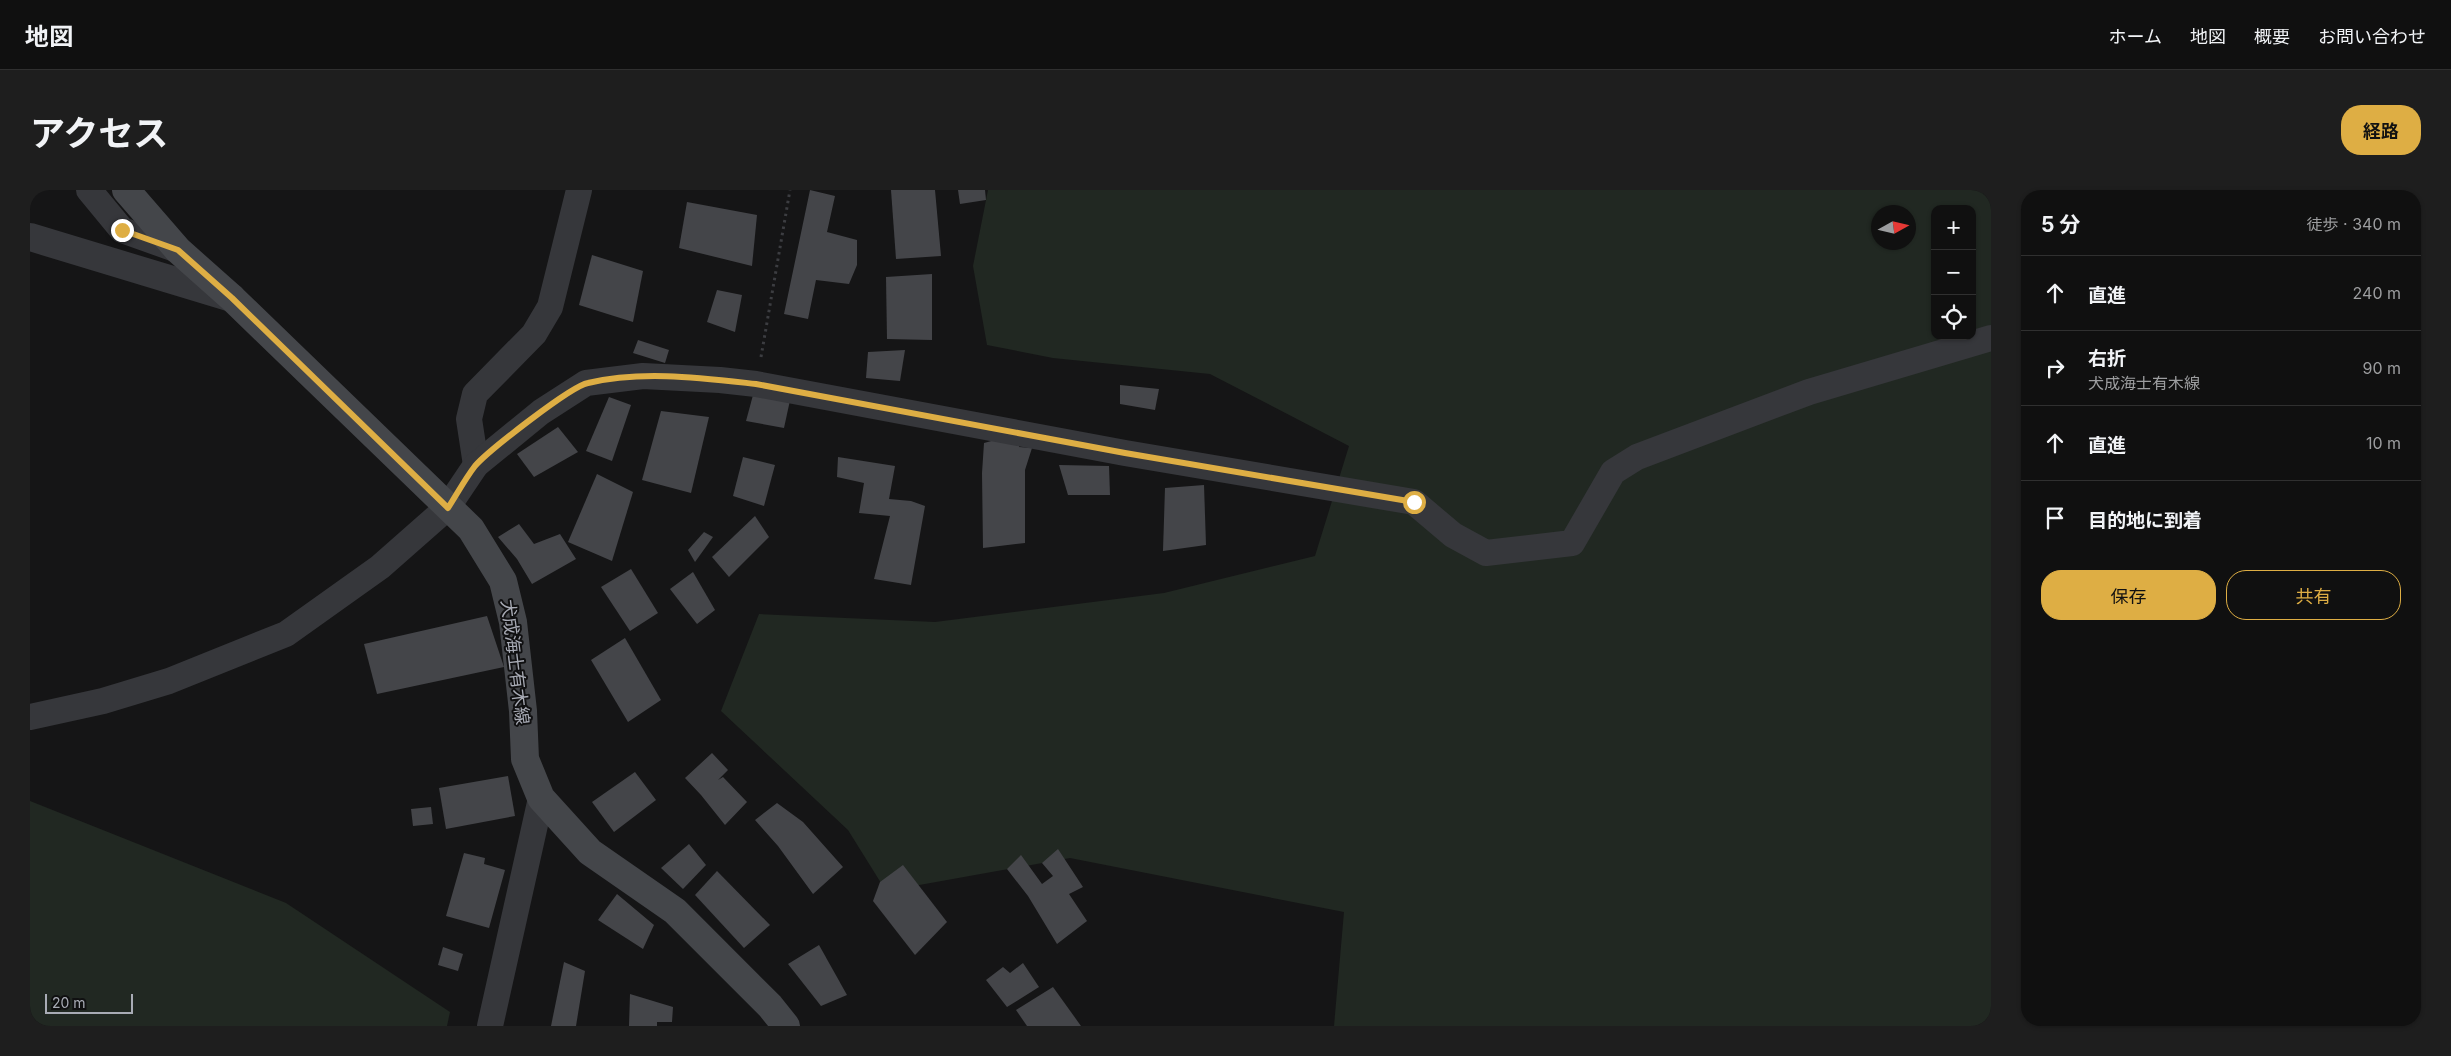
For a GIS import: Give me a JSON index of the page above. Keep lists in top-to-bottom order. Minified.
{"streets":{"main road":["犬成海士有木線"]},"scale_bar":"20 m","north":"right","page":{"header":"地図","nav":["ホーム","地図","概要","お問い合わせ"],"title":"アクセス","buttons":["経路",["保存","共有"]],"heading":["5 分","徒歩 · 340 m"],"map_buttons":["+","−"],"list":[["直進","240 m"],["右折","犬成海士有木線","90 m"],["直進","10 m"],"目的地に到着"],"scale":"20 m"}}
